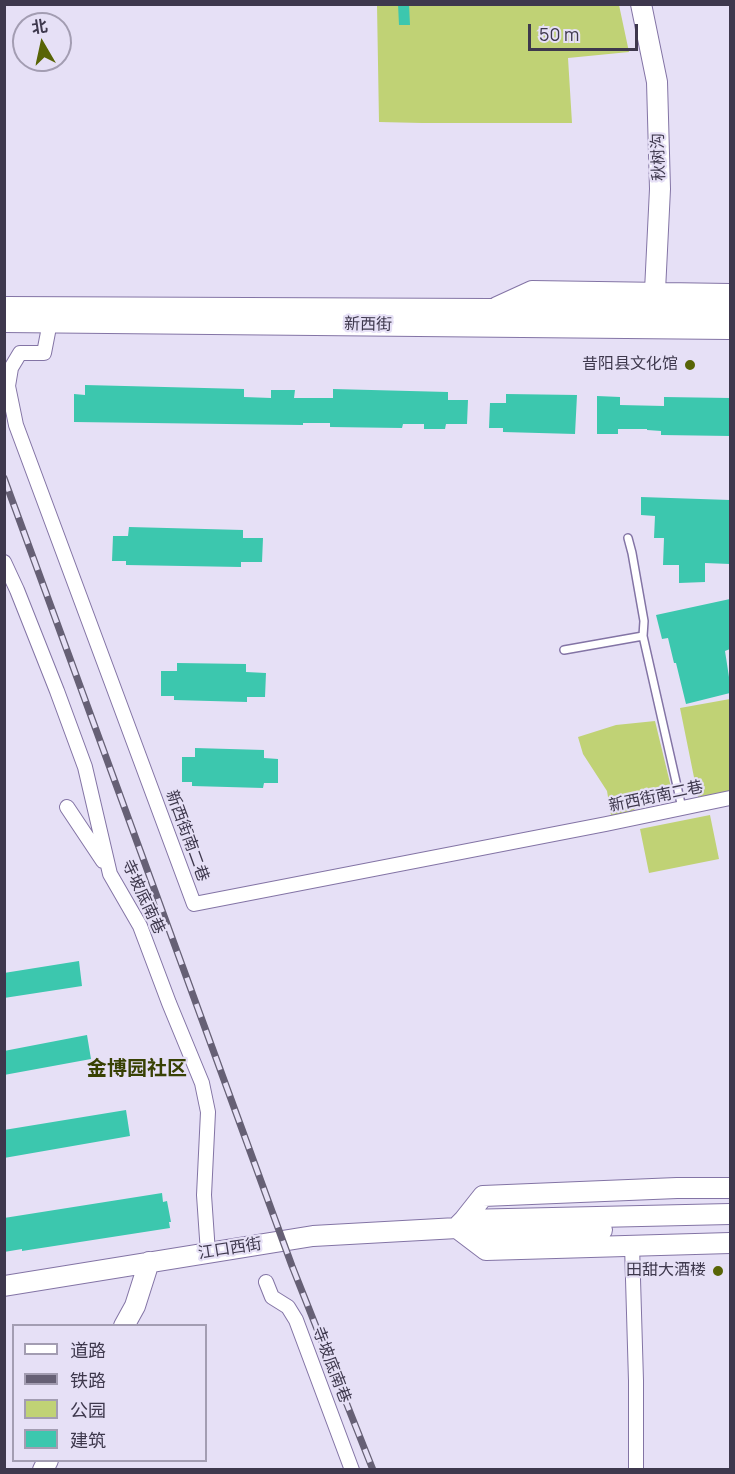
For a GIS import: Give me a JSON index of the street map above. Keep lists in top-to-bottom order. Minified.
{"streets":{"main road":["秋树沟","新西街","江口西街"],"street":["新西街南二巷","寺坡底南巷"]},"crossings":[["秋树沟","新西街"],["新西街","新西街南二巷"],["寺坡底南巷","江口西街"]],"districts":["金博园社区"],"places":["昔阳县文化馆","田甜大酒楼"],"legend":["道路","铁路","公园","建筑"],"scale_bar":"50 m","north":"top"}
